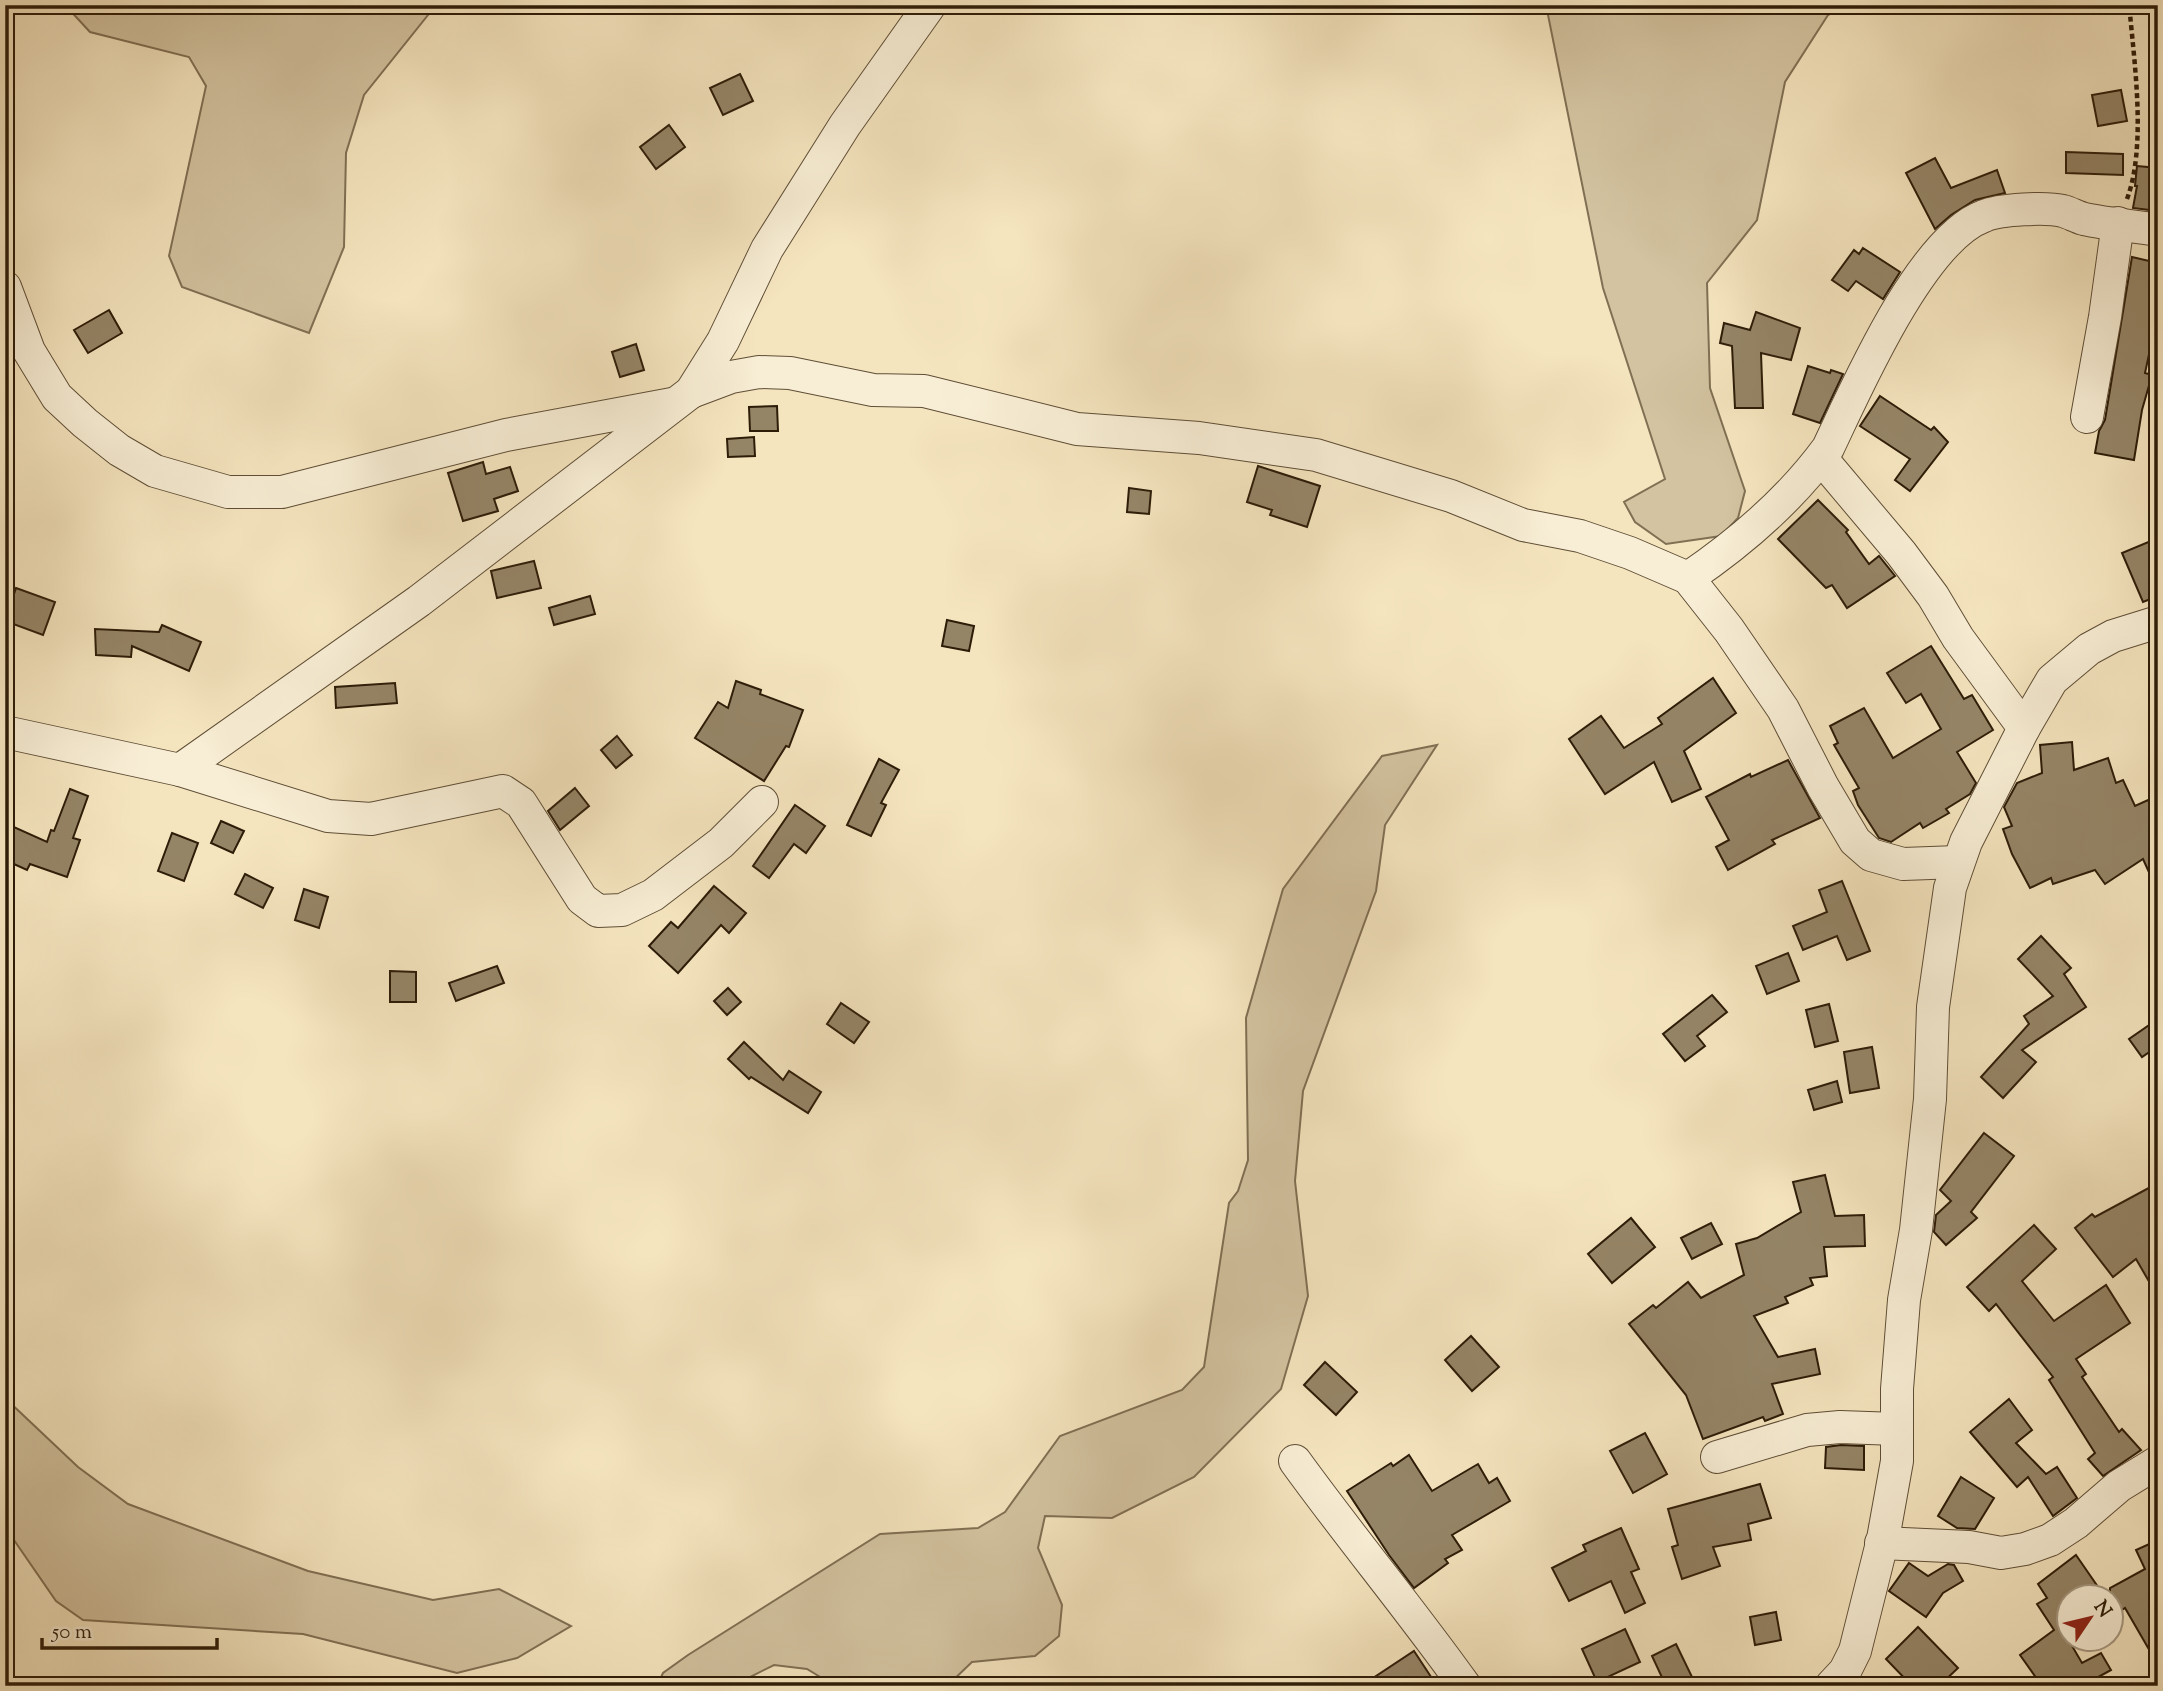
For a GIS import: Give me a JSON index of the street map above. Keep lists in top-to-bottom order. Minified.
{"scale_bar":"50 m","north":"top right"}
